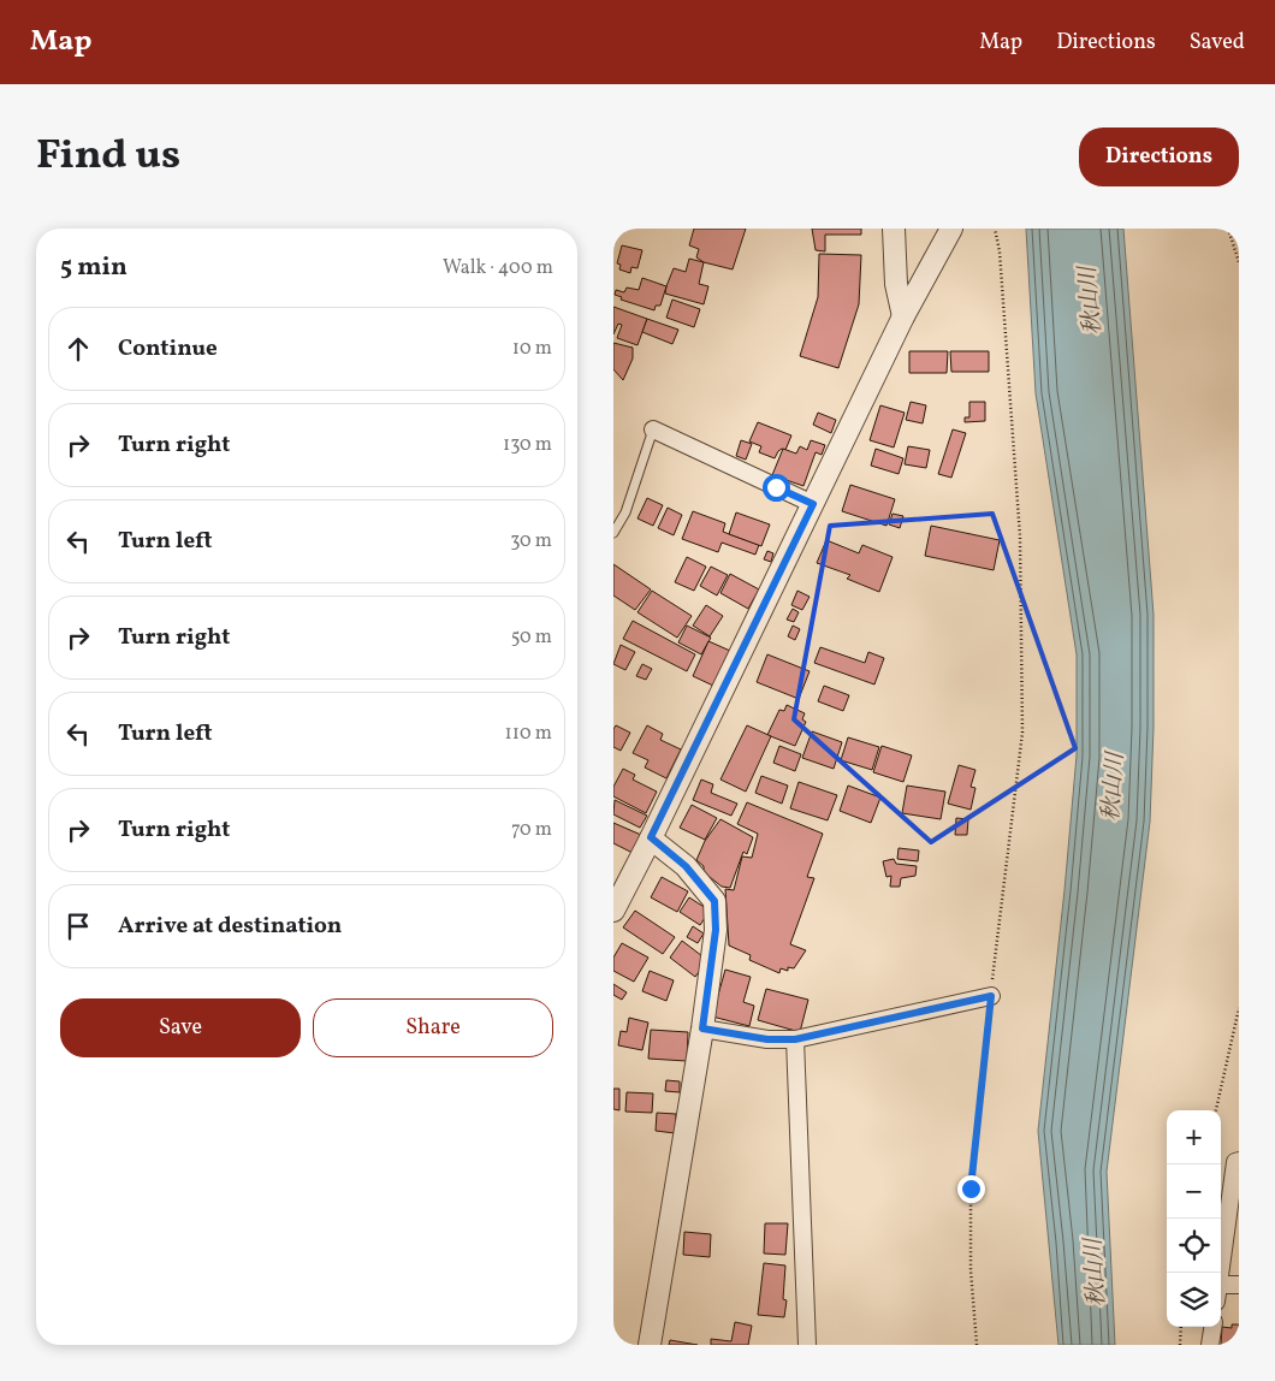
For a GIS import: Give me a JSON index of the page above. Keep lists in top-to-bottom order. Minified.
{"water":["秋山川"],"page":{"header":"Map","nav":["Map","Directions","Saved"],"title":"Find us","buttons":["Directions",["Save","Share"]],"heading":["5 min","Walk · 400 m"],"list":[["Continue","10 m"],["Turn right","130 m"],["Turn left","30 m"],["Turn right","50 m"],["Turn left","110 m"],["Turn right","70 m"],"Arrive at destination"],"map_buttons":["+","−"]}}
